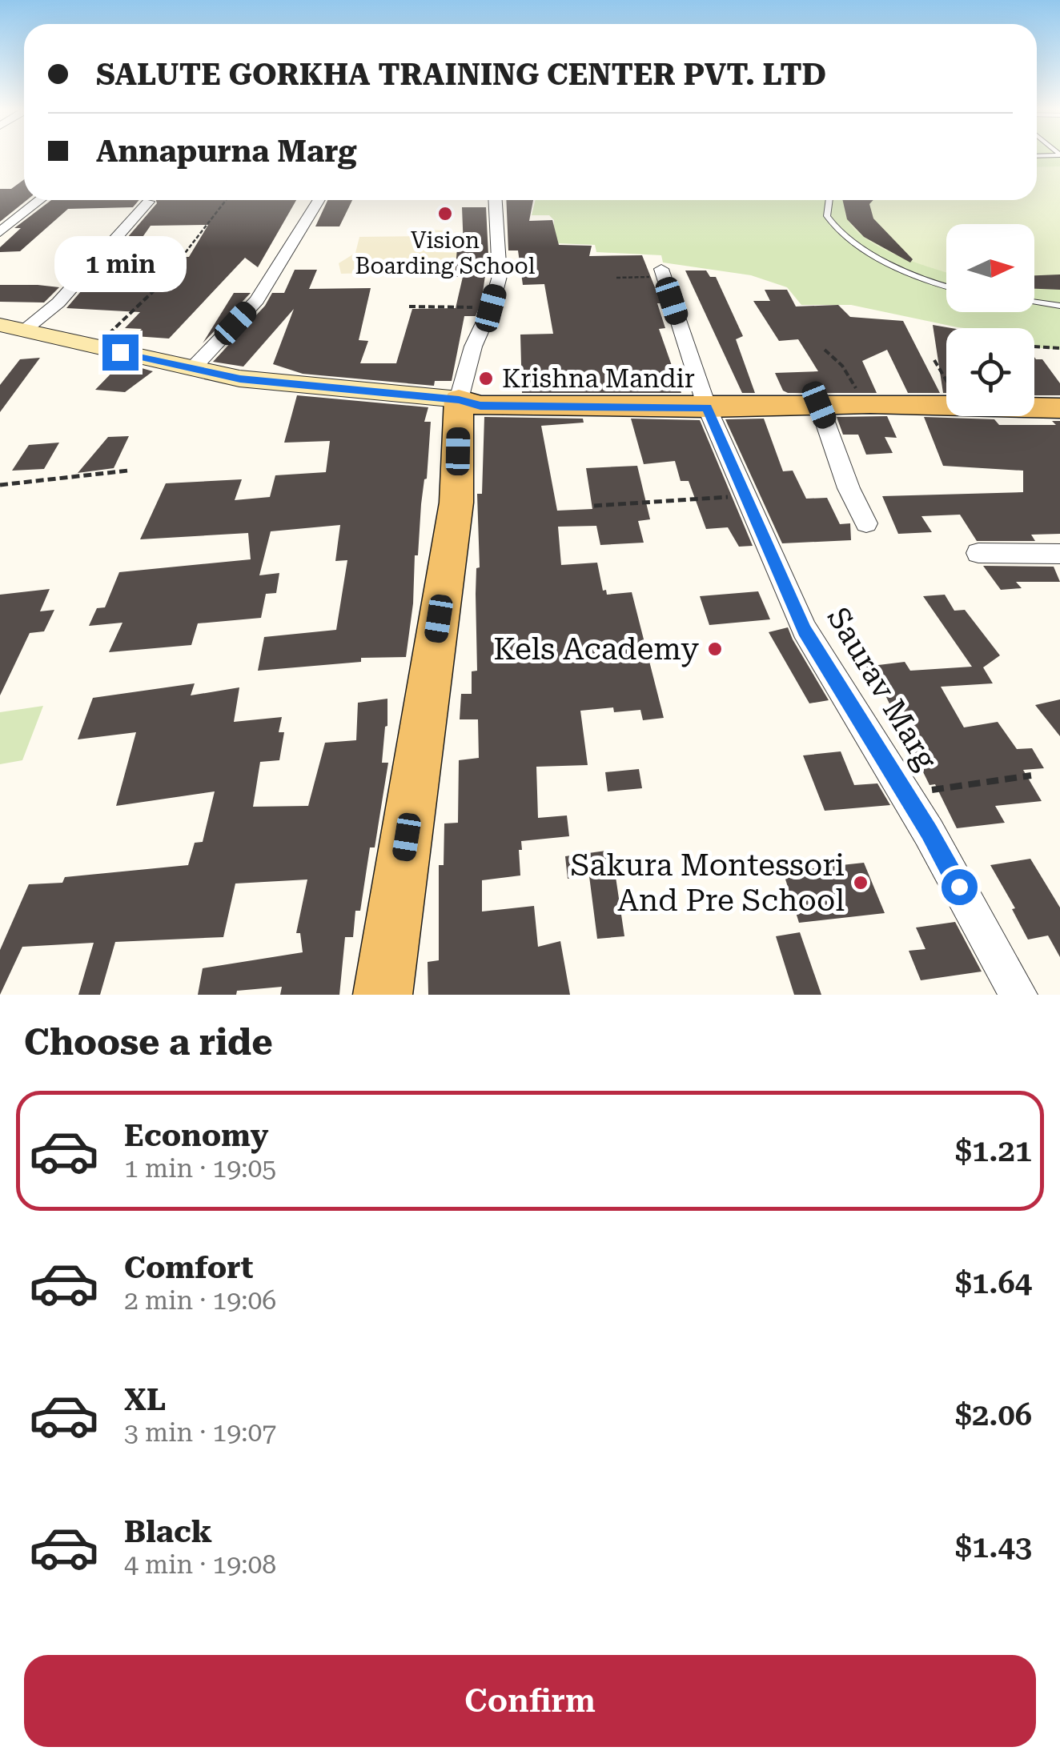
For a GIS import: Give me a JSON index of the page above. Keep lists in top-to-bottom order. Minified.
{"streets":{"street":["Saurav Marg"]},"places":["Vision Boarding School","Krishna Mandir","Kels Academy","Sakura Montessori And Pre School"],"north":"right","page":{"banner":["SALUTE GORKHA TRAINING CENTER PVT. LTD","Annapurna Marg"],"bubble":"1 min","heading":"Choose a ride","list":[{"name":"Economy","note":"1 min · 19:05","value":"$1.21"},{"name":"Comfort","note":"2 min · 19:06","value":"$1.64"},{"name":"XL","note":"3 min · 19:07","value":"$2.06"},{"name":"Black","note":"4 min · 19:08","value":"$1.43"}],"buttons":"Confirm"}}
